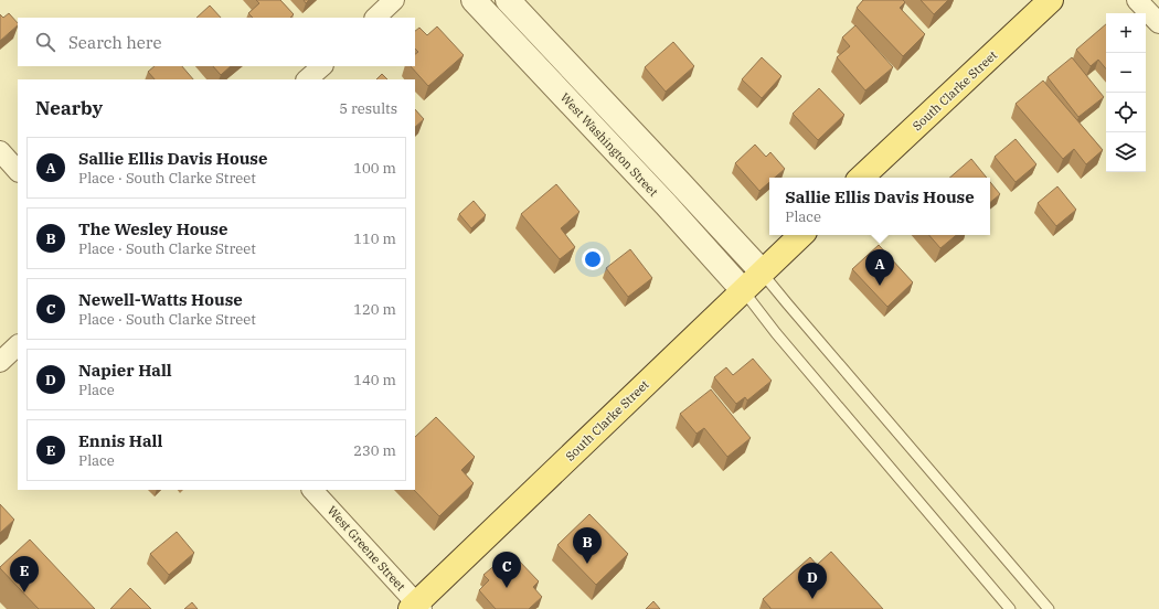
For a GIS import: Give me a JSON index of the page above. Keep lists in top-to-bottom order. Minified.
{"streets":{"main road":["South Clarke Street"],"street":["West Washington Street","West Greene Street"]},"crossings":[["South Clarke Street","West Washington Street"],["South Clarke Street","West Greene Street"]],"page":{"map_buttons":["+","−"],"search":"Search here","heading":["Nearby","5 results"],"list":[{"mark":"A","name":"Sallie Ellis Davis House","note":"Place · South Clarke Street","value":"100 m"},{"mark":"B","name":"The Wesley House","note":"Place · South Clarke Street","value":"110 m"},{"mark":"C","name":"Newell-Watts House","note":"Place · South Clarke Street","value":"120 m"},{"mark":"D","name":"Napier Hall","note":"Place","value":"140 m"},{"mark":"E","name":"Ennis Hall","note":"Place","value":"230 m"}],"popup":["Sallie Ellis Davis House","Place"],"pins":["A","B","C","E","D"]}}
